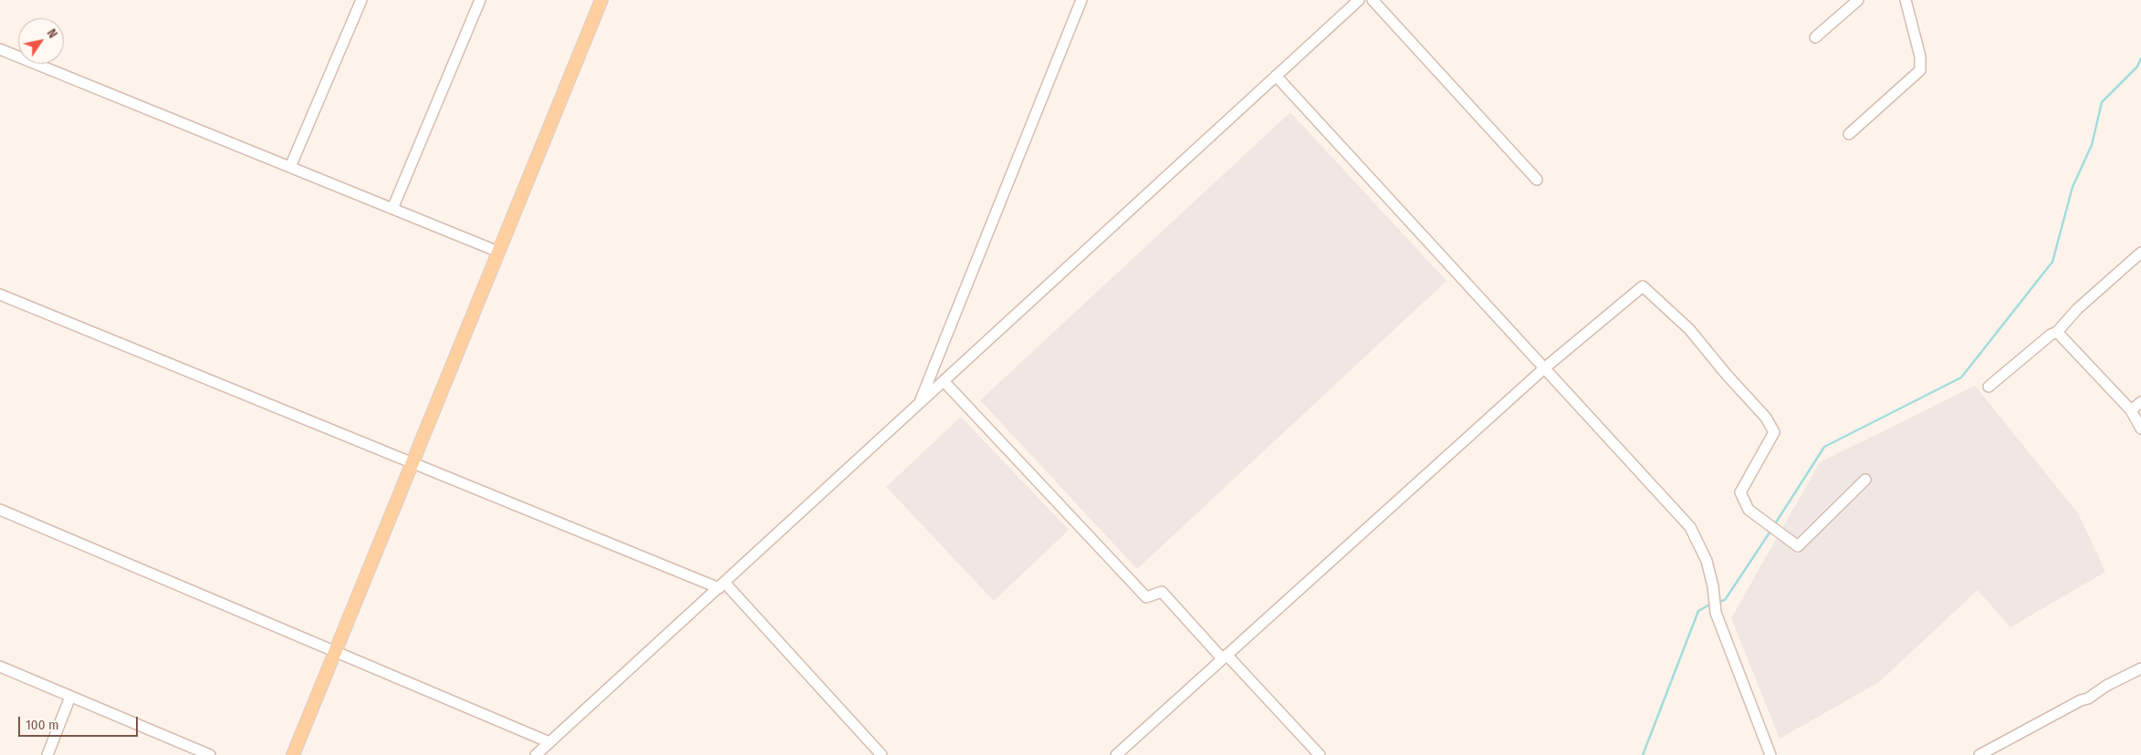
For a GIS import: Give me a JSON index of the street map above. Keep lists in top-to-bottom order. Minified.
{"scale_bar":"100 m","north":"top right"}
